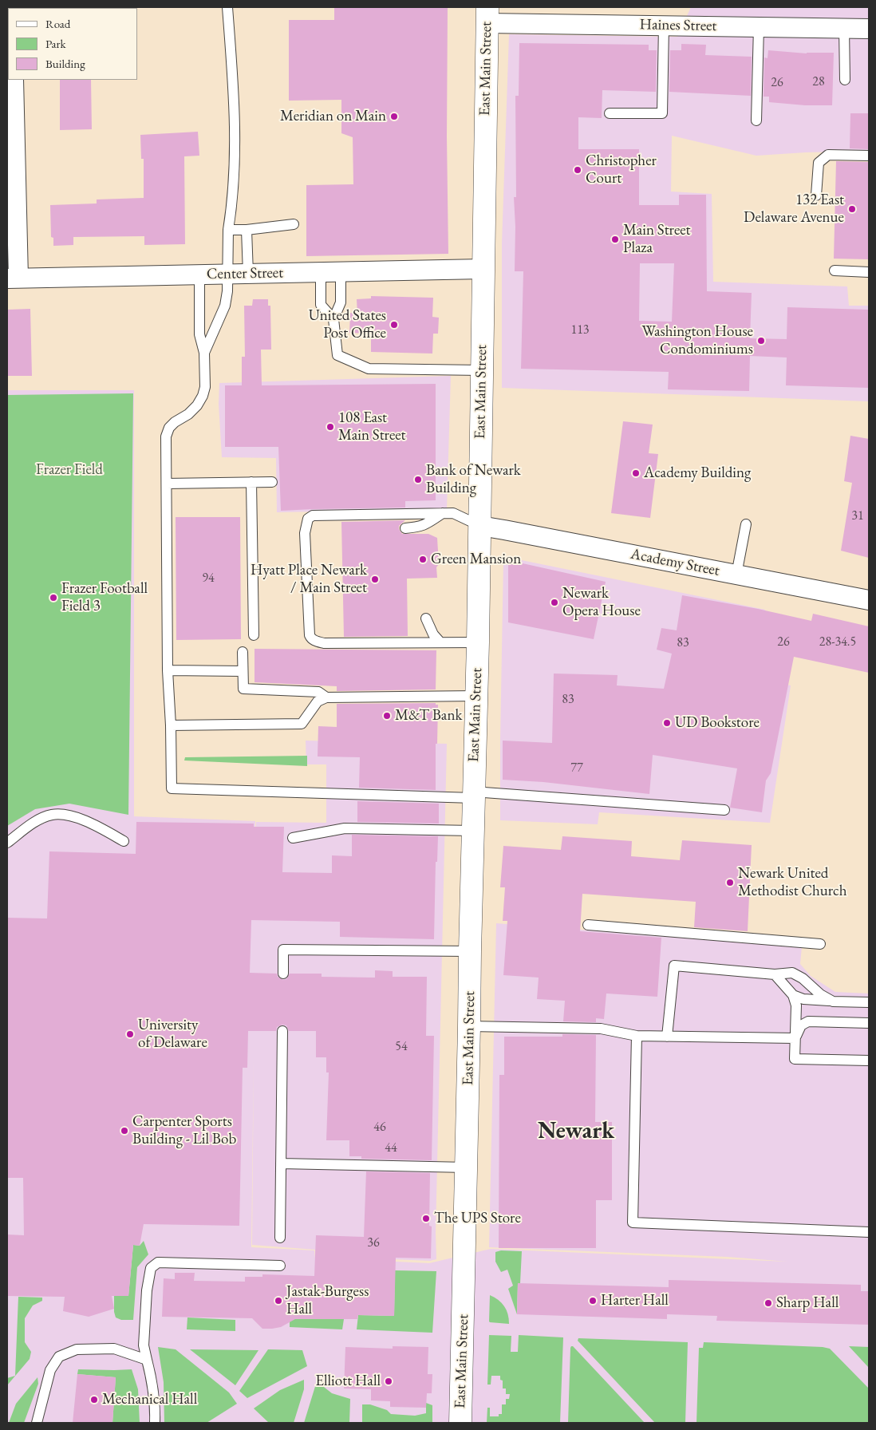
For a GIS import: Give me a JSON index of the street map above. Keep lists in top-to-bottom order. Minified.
{"streets":{"main road":["East Main Street"],"street":["Haines Street","Center Street","Academy Street"]},"crossings":[["Haines Street","East Main Street"],["East Main Street","Center Street"],["East Main Street","Academy Street"]],"districts":["Newark"],"parks":["Frazer Field"],"places":["Meridian on Main","Christopher Court","132 East Delaware Avenue","Main Street Plaza","United States Post Office","Washington House Condominiums","108 East Main Street","Academy Building","Bank of Newark Building","Green Mansion","Hyatt Place Newark / Main Street","Frazer Football Field 3","Newark Opera House","M&T Bank","UD Bookstore","Newark United Methodist Church","University of Delaware","Carpenter Sports Building - Lil Bob","The UPS Store","Jastak-Burgess Hall","Harter Hall","Sharp Hall","Elliott Hall","Mechanical Hall"],"house_numbers":["28","26","113","31","94","26","28-34.5","83","83","77","54","46","44","36"],"legend":["Road","Park","Building"]}
